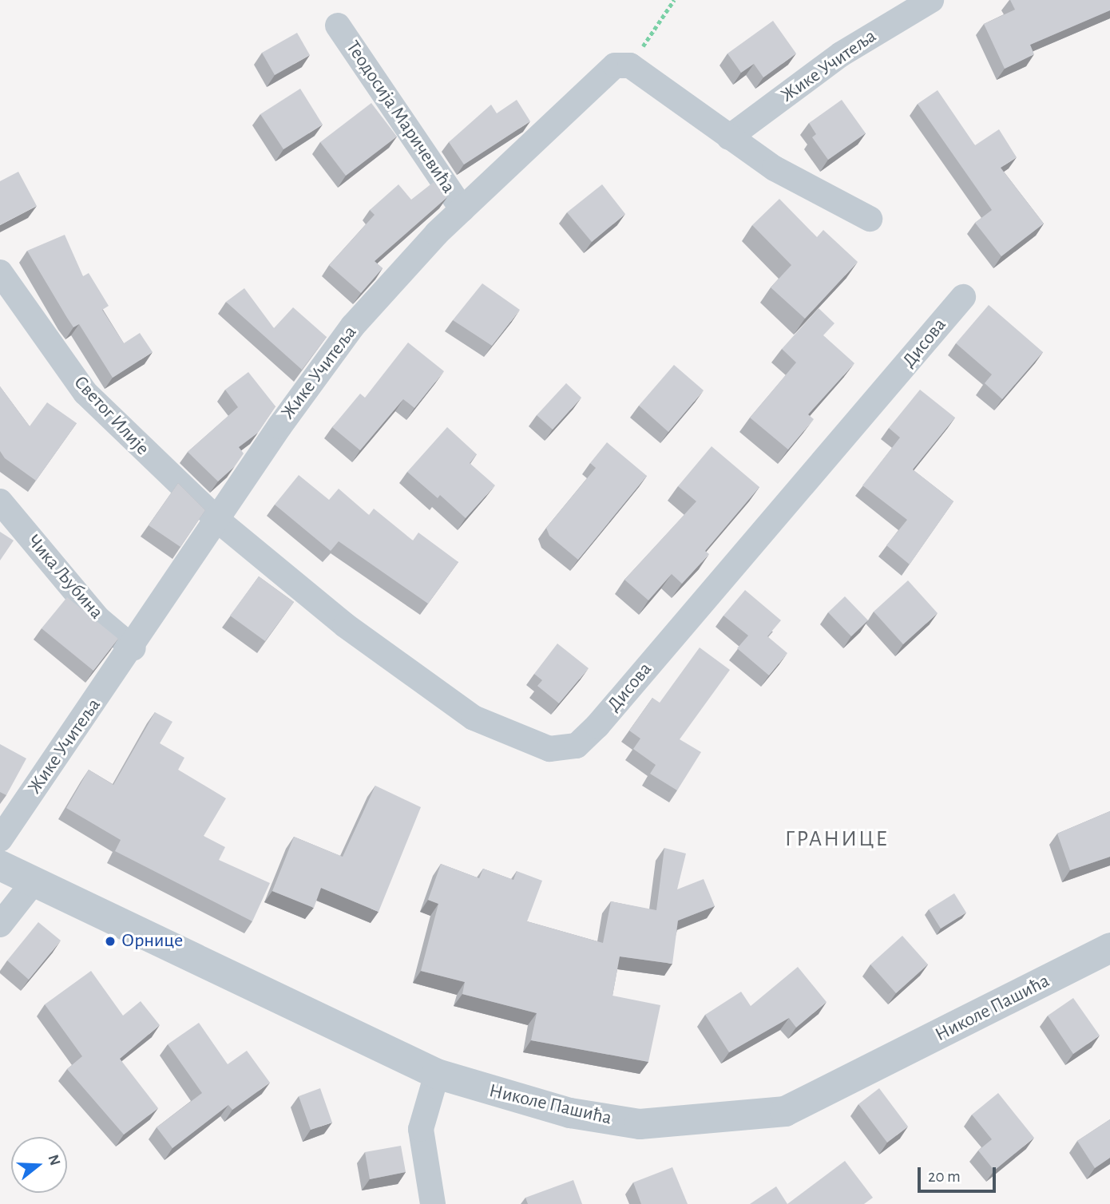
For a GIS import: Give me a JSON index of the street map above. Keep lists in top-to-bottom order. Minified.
{"streets":{"street":["Жике Учитеља","Теодосија Маричевића","Дисова","Светог Илије","Чика Љубина","Николе Пашића"]},"crossings":[["Жике Учитеља","Теодосија Маричевића"],["Жике Учитеља","Дисова"],["Жике Учитеља","Светог Илије"],["Жике Учитеља","Чика Љубина"],["Дисова","Светог Илије"]],"districts":["ГРАНИЦЕ"],"places":["Орнице"],"scale_bar":"20 m","north":"right"}
